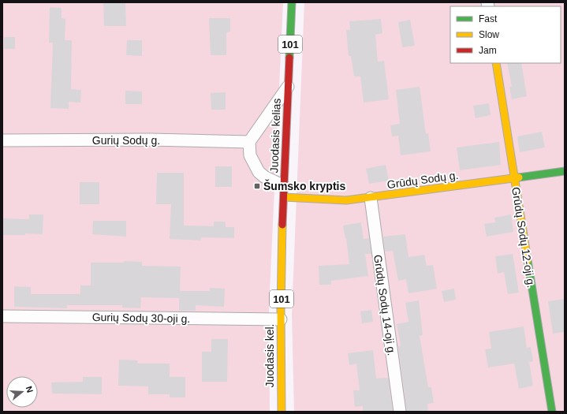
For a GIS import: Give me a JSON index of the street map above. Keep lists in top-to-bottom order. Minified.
{"streets":{"street":["101","Juodasis kelias","Gurių Sodų g.","Grūdų Sodų g.","Grūdų Sodų 12-oji g.","Grūdų Sodų 14-oji g.","Gurių Sodų 30-oji g.","Juodasis kel."]},"crossings":[["101","Juodasis kelias"],["Juodasis kelias","Grūdų Sodų g."],["Juodasis kelias","Juodasis kel."],["Grūdų Sodų g.","Grūdų Sodų 12-oji g."],["Grūdų Sodų g.","Grūdų Sodų 14-oji g."],["Grūdų Sodų g.","Juodasis kel."],["Gurių Sodų 30-oji g.","Juodasis kel."]],"places":{"transit":["Šumsko kryptis"]},"legend":["Fast","Slow","Jam"],"north":"right"}
